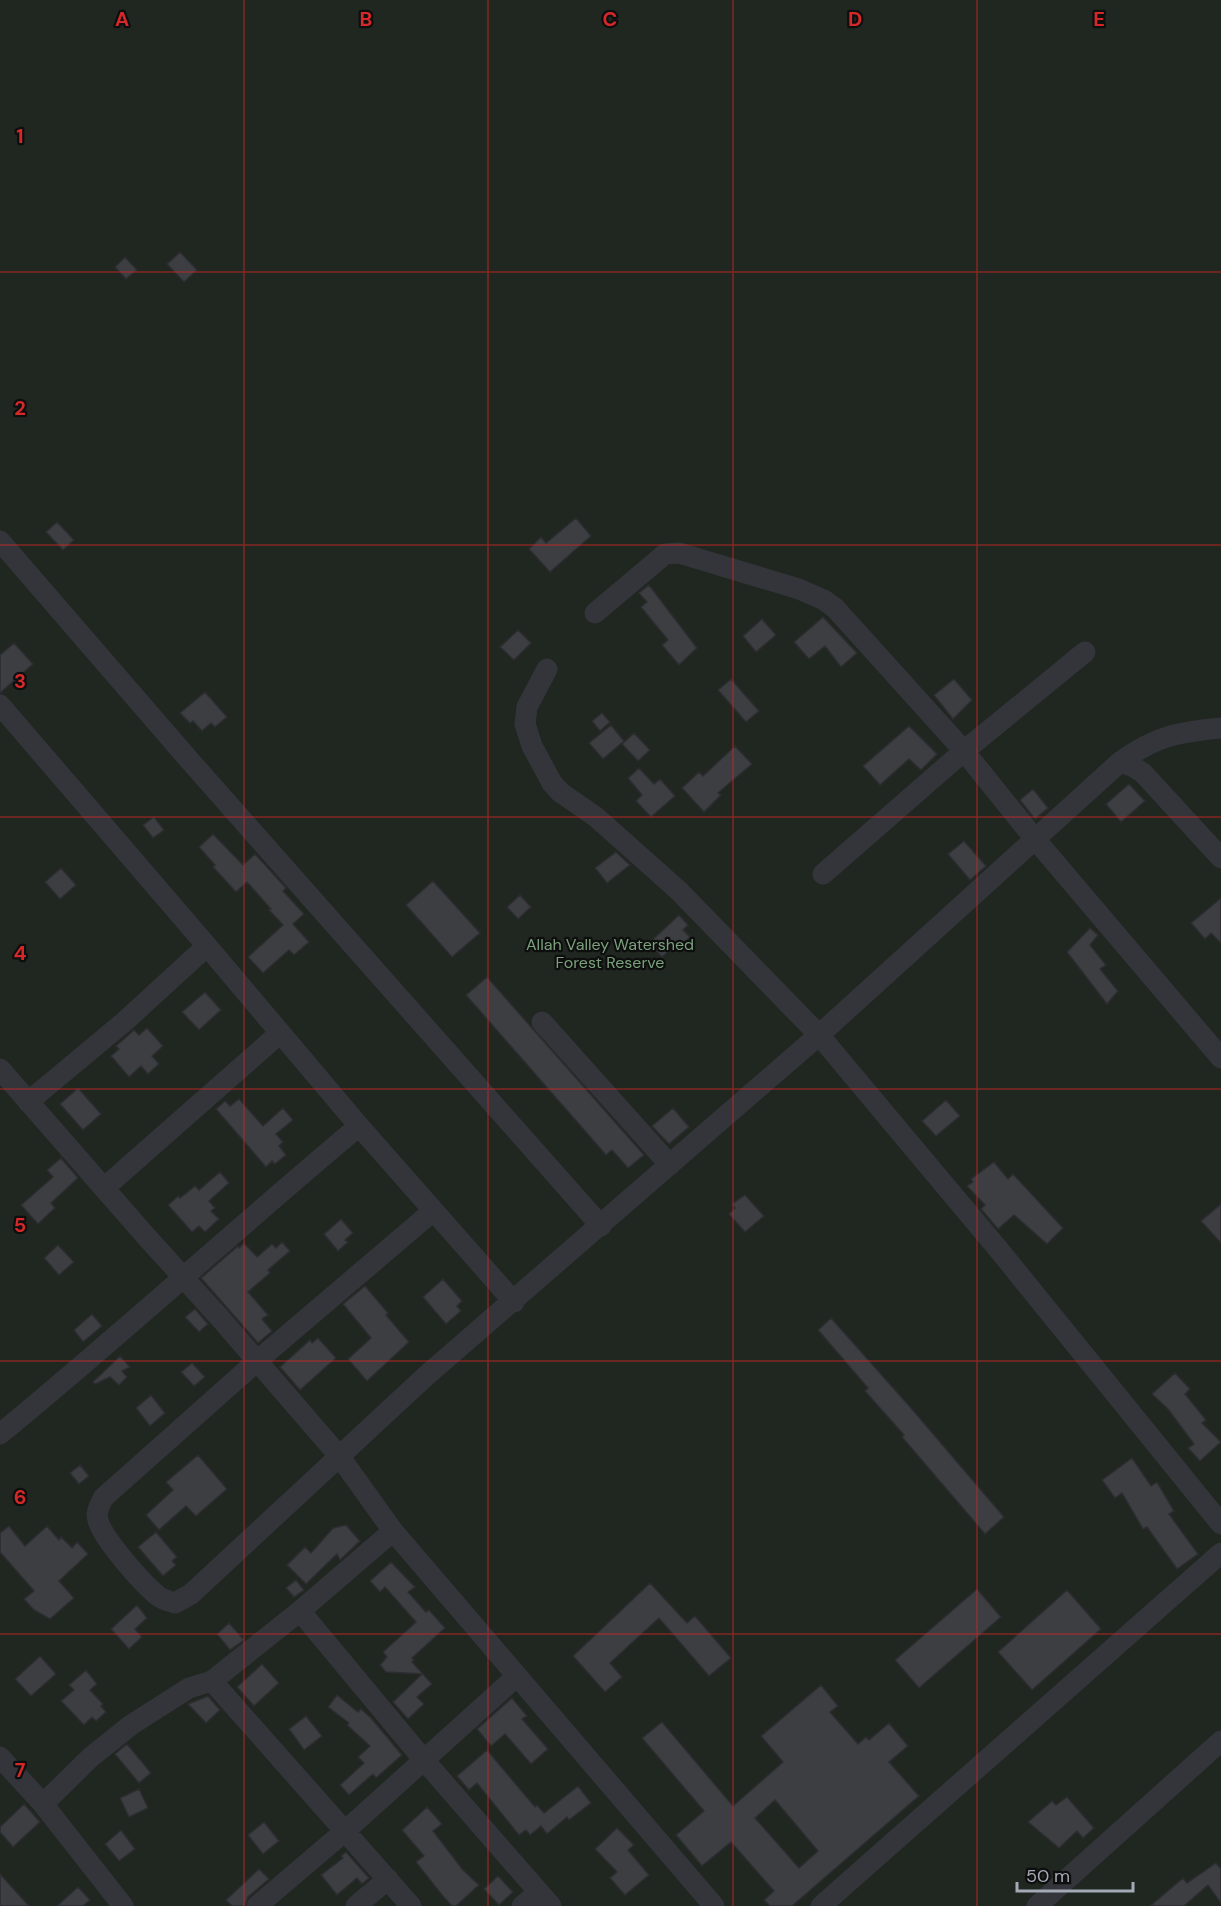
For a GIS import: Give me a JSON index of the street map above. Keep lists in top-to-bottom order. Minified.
{"parks":["Allah Valley Watershed Forest Reserve"],"scale_bar":"50 m","grid":{"columns":["A","B","C","D","E"],"rows":["1","2","3","4","5","6","7"]}}
